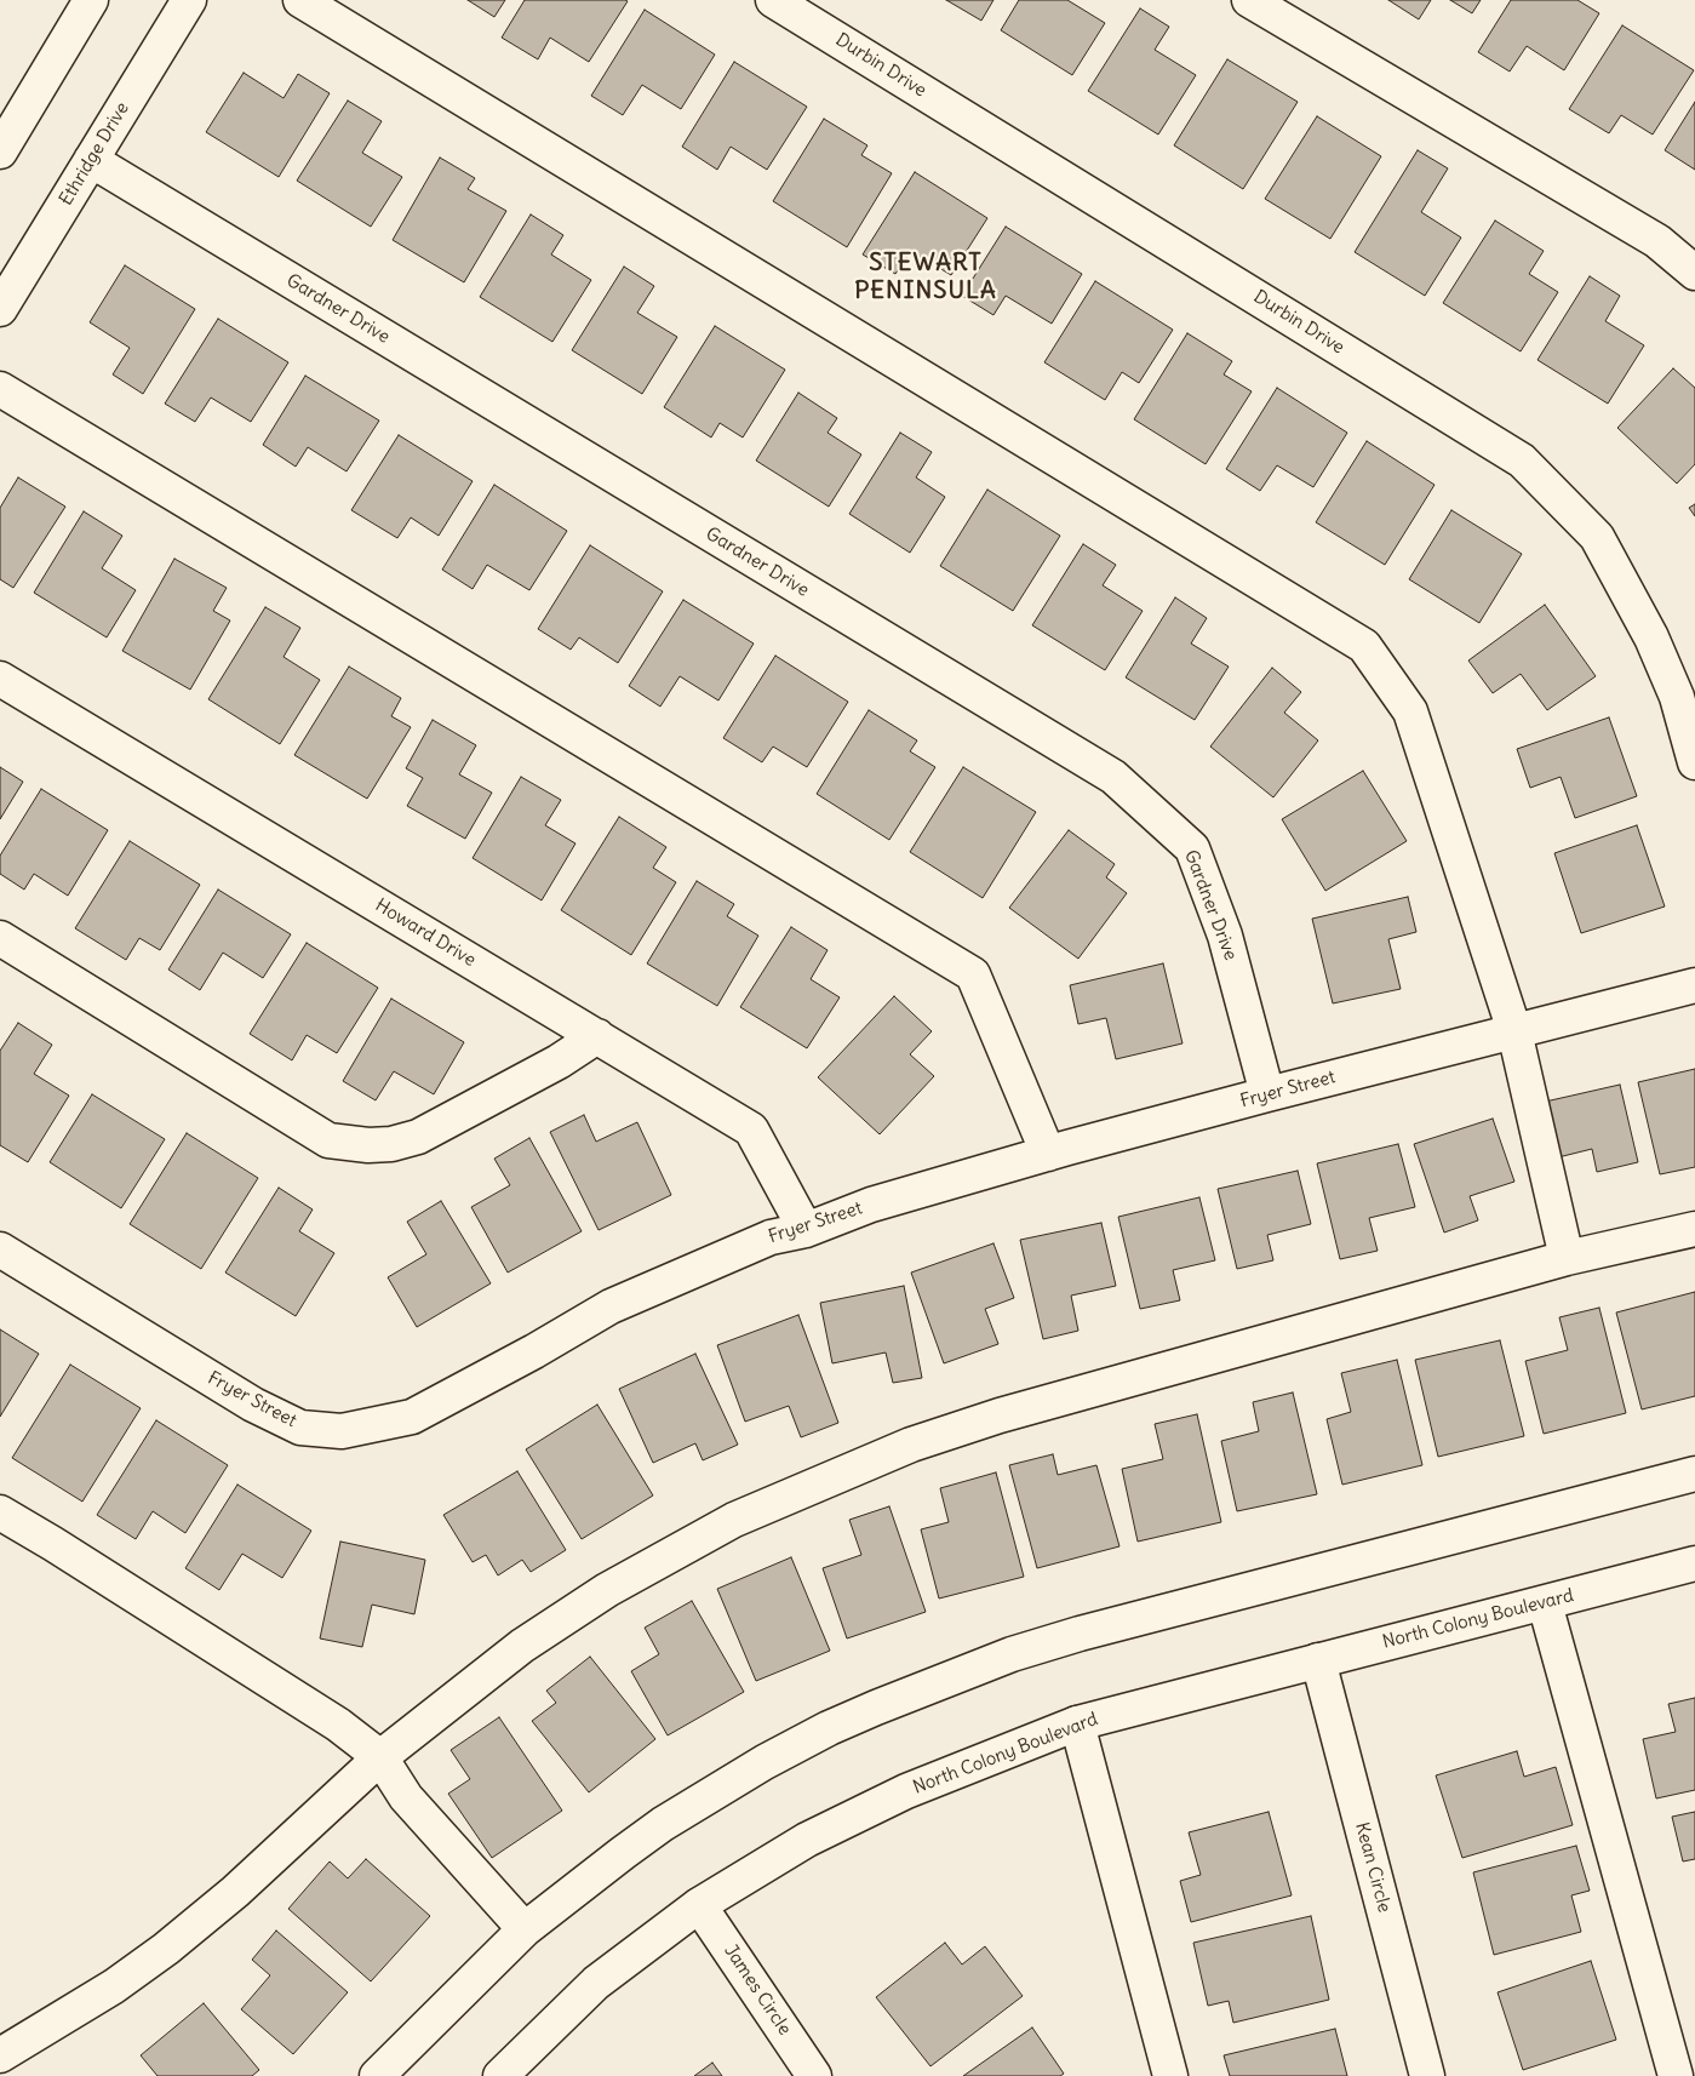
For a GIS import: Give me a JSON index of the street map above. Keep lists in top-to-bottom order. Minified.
{"streets":{"street":["Durbin Drive","Ethridge Drive","Gardner Drive","Howard Drive","Fryer Street","North Colony Boulevard","Kean Circle","James Circle"]},"crossings":[["Ethridge Drive","Gardner Drive"],["Gardner Drive","Fryer Street"],["Howard Drive","Fryer Street"],["North Colony Boulevard","Kean Circle"],["North Colony Boulevard","James Circle"]],"districts":["STEWART PENINSULA"]}
